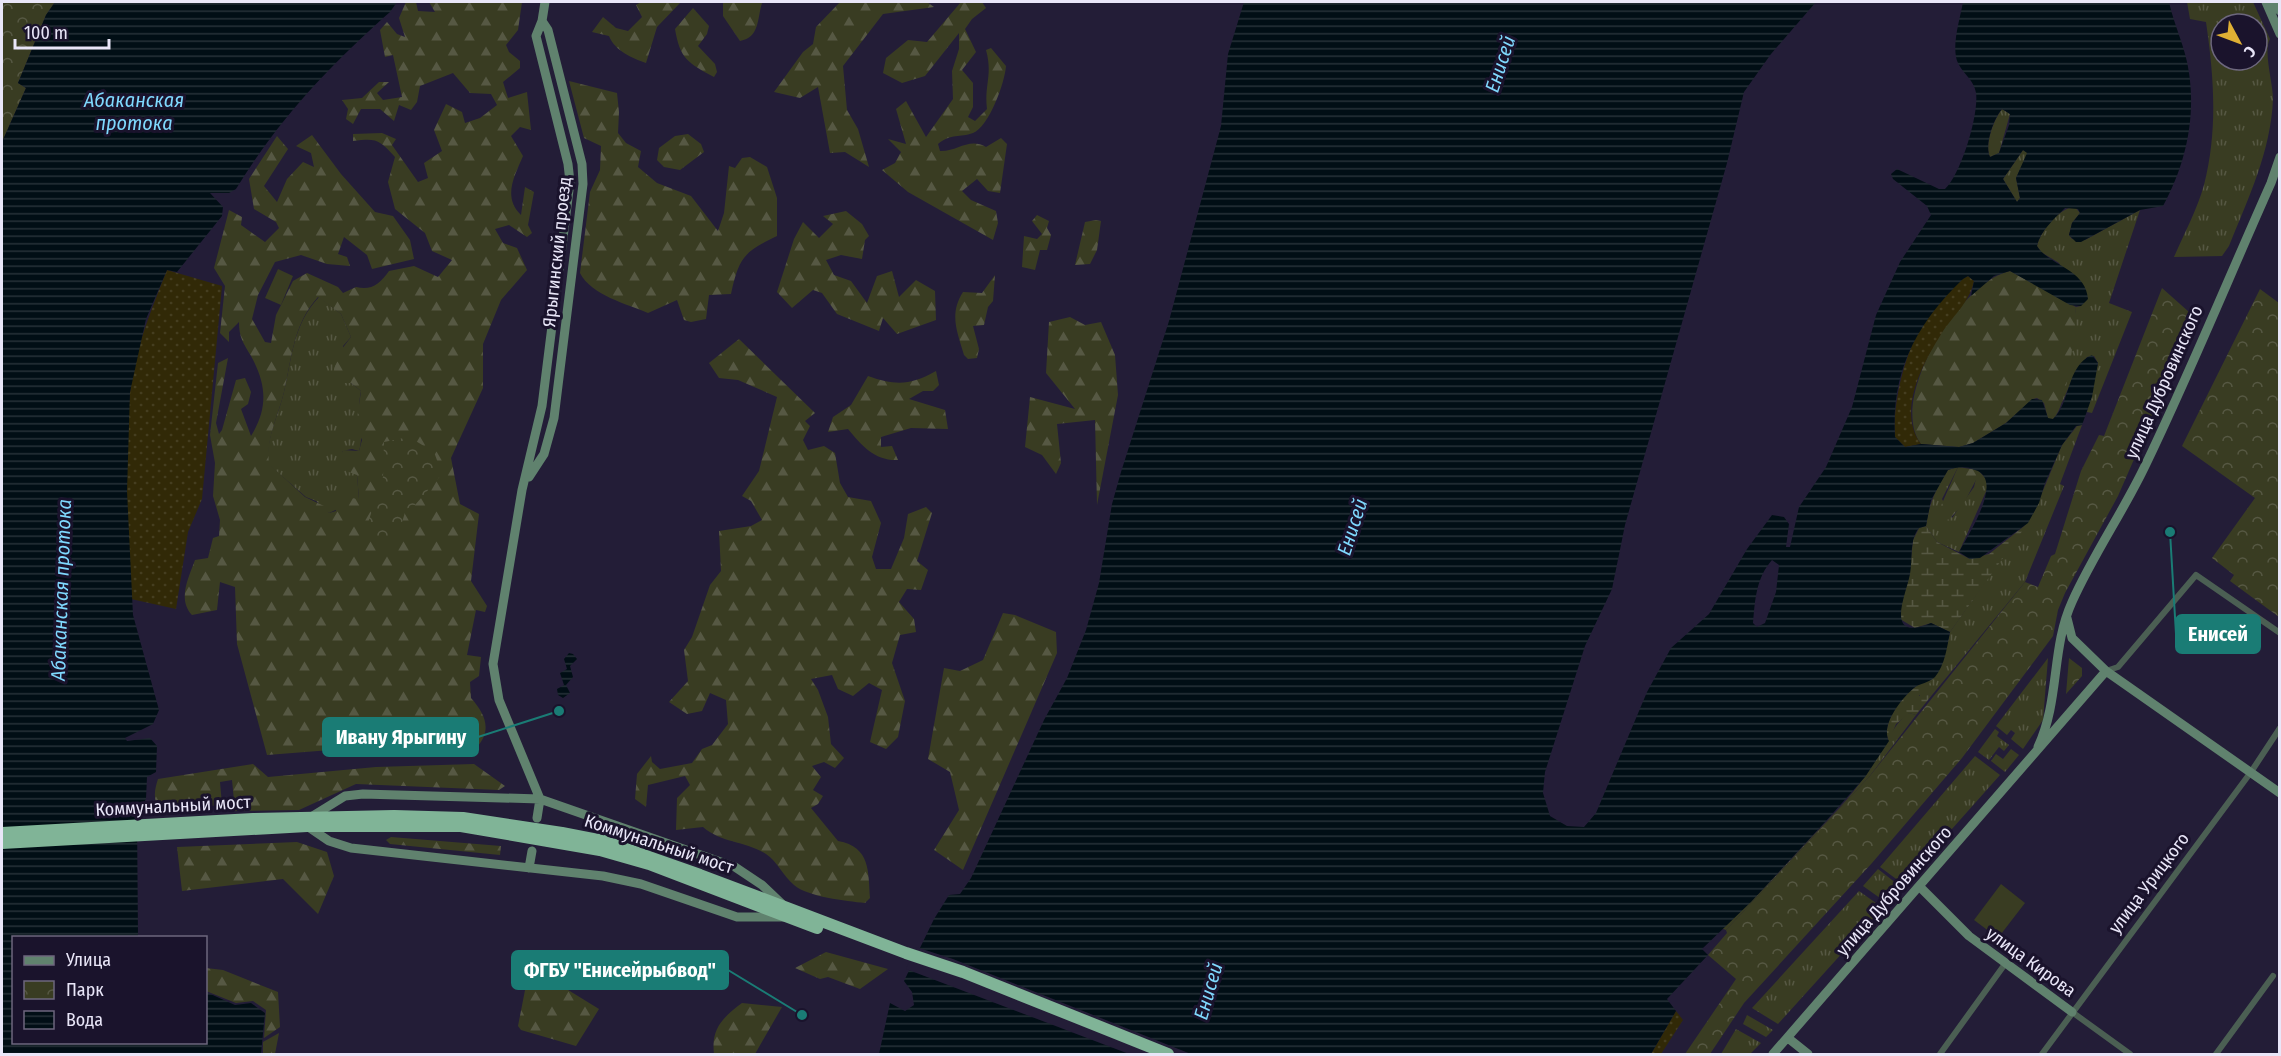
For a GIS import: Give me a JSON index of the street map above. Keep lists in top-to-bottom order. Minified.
{"streets":{"highway":["Коммунальный мост"],"main road":["Ярыгинский проезд","улица Дубровинского","улица Кирова"],"street":["улица Урицкого"]},"crossings":[["улица Дубровинского","улица Кирова"],["улица Урицкого","улица Кирова"]],"water":["Енисей","Абаканская протока"],"places":["Енисей","Ивану Ярыгину","ФГБУ \"Енисейрыбвод\""],"legend":["Улица","Парк","Вода"],"scale_bar":"100 m","north":"bottom right"}
